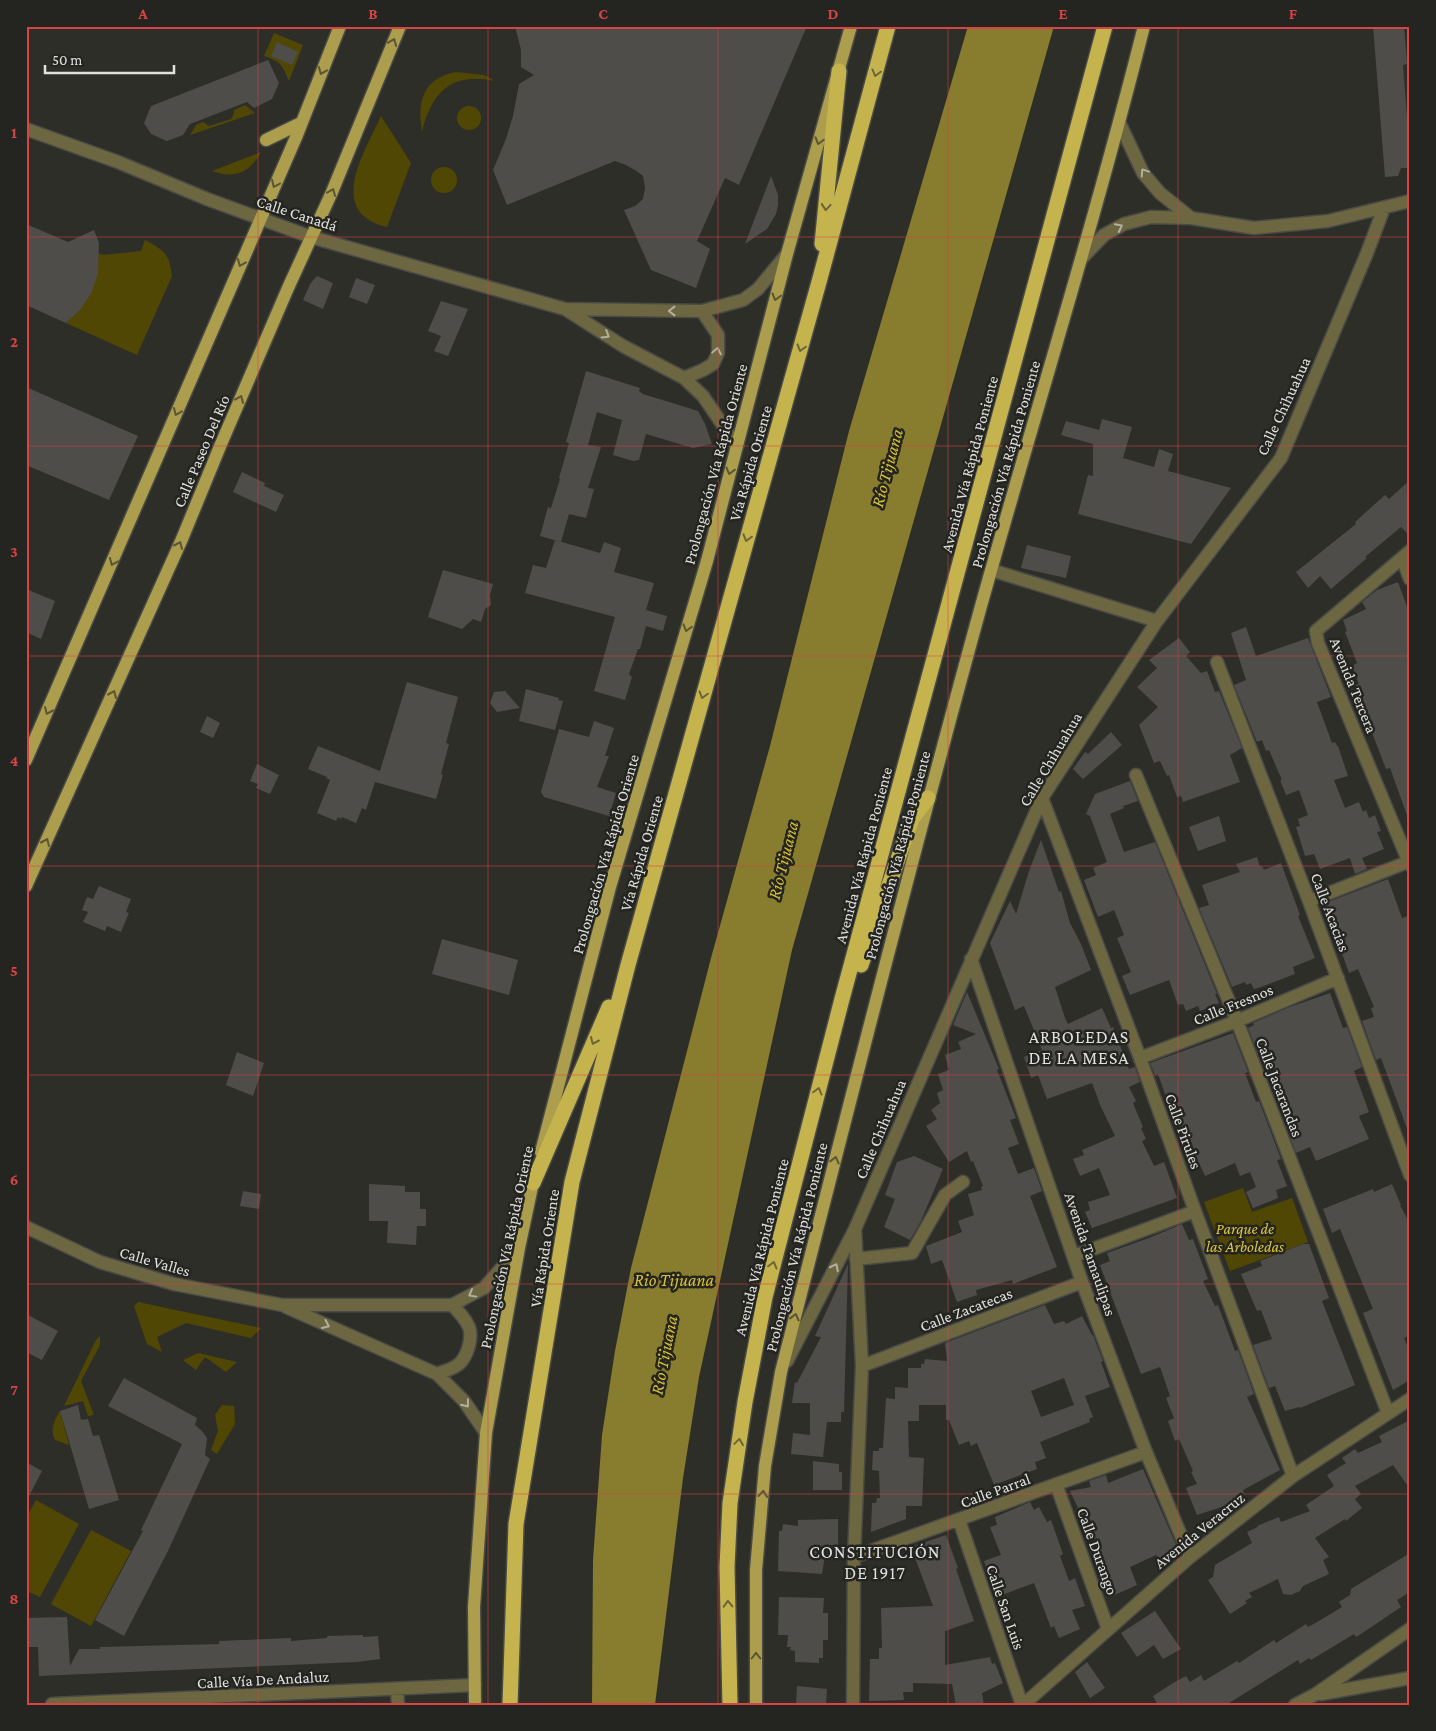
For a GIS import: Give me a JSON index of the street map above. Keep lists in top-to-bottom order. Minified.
{"streets":{"highway":["Vía Rápida Oriente","Avenida Vía Rápida Poniente"],"main road":["Calle Paseo Del Río","Prolongación Vía Rápida Oriente","Prolongación Vía Rápida Poniente"],"street":["Calle Canadá","Calle Chihuahua","Avenida Tercera","Calle Acacias","Calle Fresnos","Calle Jacarandas","Calle Pirules","Avenida Tamaulipas","Calle Valles","Calle Zacatecas","Calle Parral","Avenida Veracruz","Calle Durango","Calle San Luis","Calle Vía De Andaluz"]},"crossings":[["Calle Canadá","Calle Paseo Del Río"],["Calle Canadá","Prolongación Vía Rápida Oriente"],["Calle Chihuahua","Calle Pirules"],["Calle Chihuahua","Avenida Tamaulipas"],["Calle Chihuahua","Calle Zacatecas"],["Calle Chihuahua","Calle Parral"],["Prolongación Vía Rápida Oriente","Calle Valles"],["Prolongación Vía Rápida Oriente","Calle Vía De Andaluz"],["Calle Acacias","Calle Fresnos"],["Calle Fresnos","Calle Jacarandas"],["Calle Fresnos","Calle Pirules"],["Calle Jacarandas","Avenida Veracruz"],["Calle Pirules","Avenida Veracruz"],["Avenida Tamaulipas","Calle Zacatecas"],["Avenida Tamaulipas","Calle Parral"],["Avenida Tamaulipas","Avenida Veracruz"],["Calle Parral","Calle Durango"],["Calle Parral","Calle San Luis"],["Avenida Veracruz","Calle Durango"],["Avenida Veracruz","Calle San Luis"]],"one_way":["Vía Rápida Oriente","Prolongación Vía Rápida Oriente","Avenida Vía Rápida Poniente","Prolongación Vía Rápida Poniente"],"districts":["ARBOLEDAS DE LA MESA","CONSTITUCIÓN DE 1917"],"water":["Río Tijuana","Rio Tijuana"],"parks":["Parque de las Arboledas"],"scale_bar":"50 m","grid":{"columns":["A","B","C","D","E","F"],"rows":["1","2","3","4","5","6","7","8"]}}
